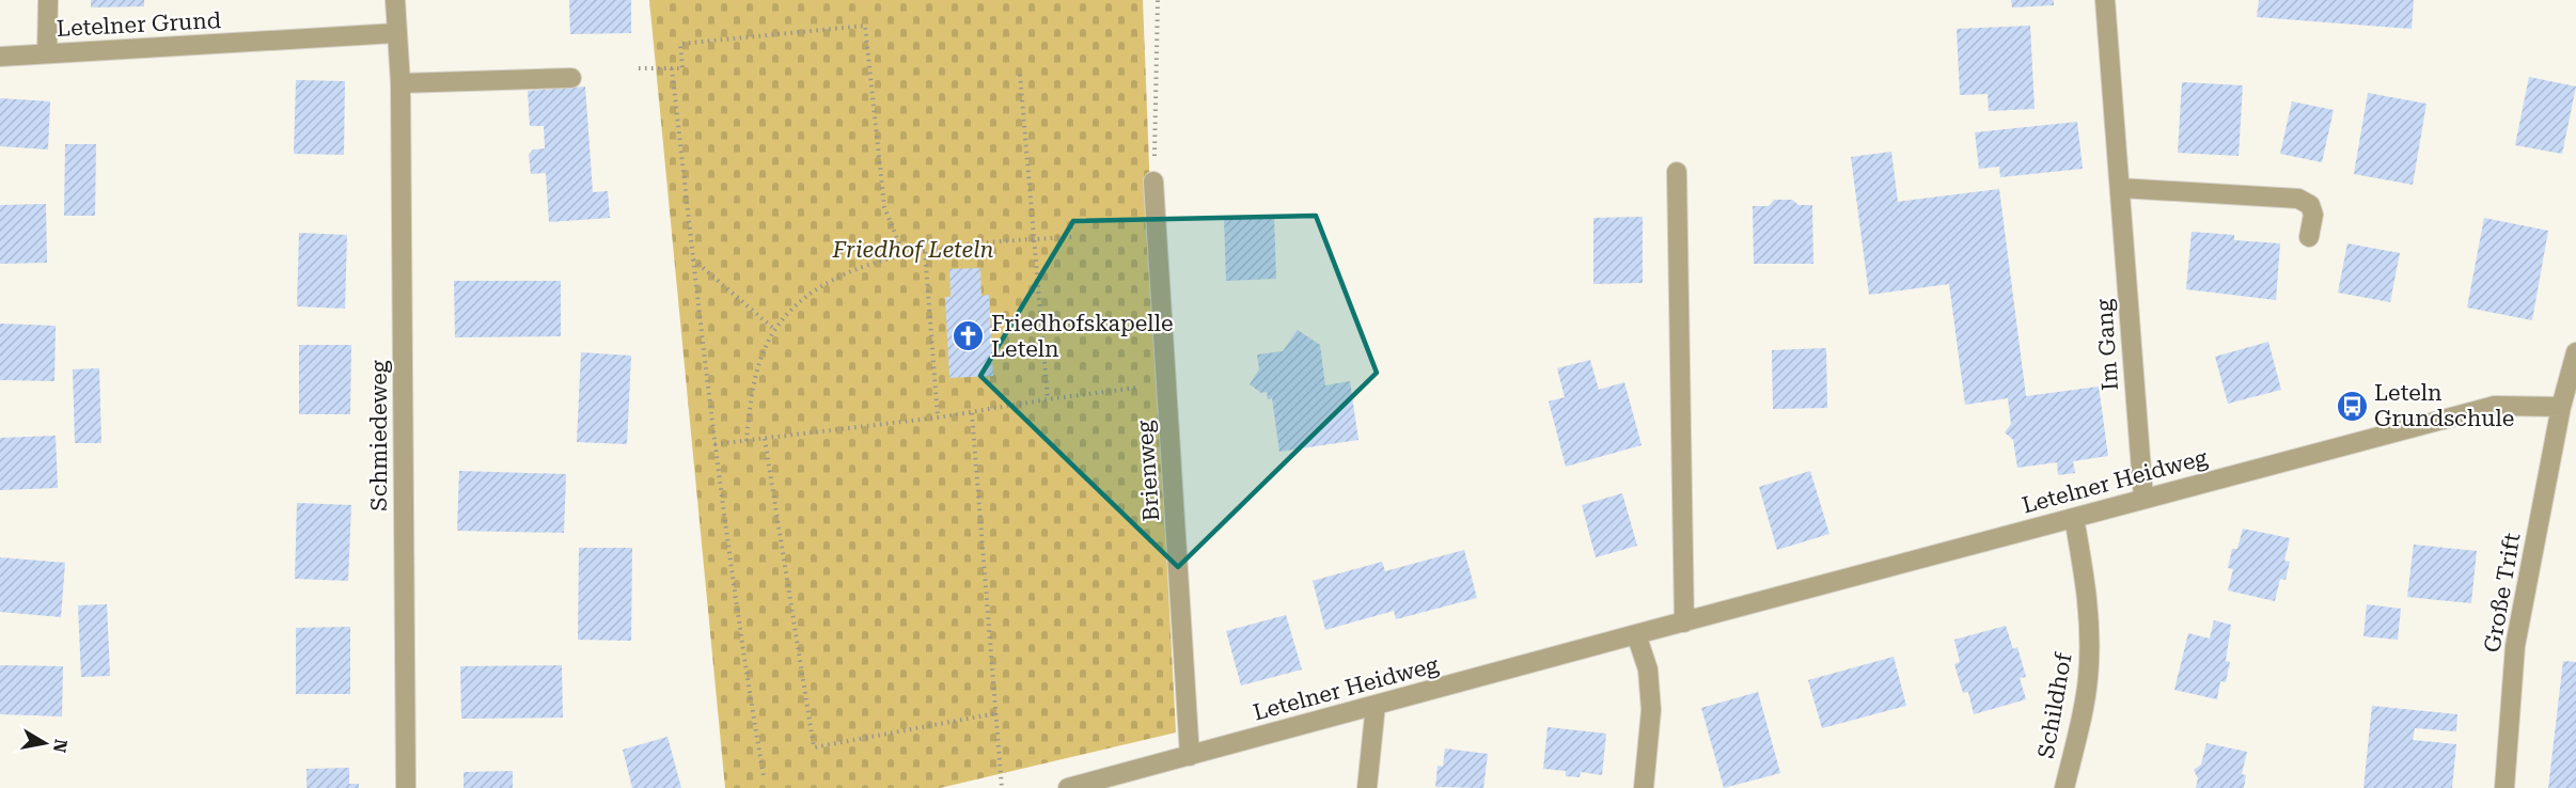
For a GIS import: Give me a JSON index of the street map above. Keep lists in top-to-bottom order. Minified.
{"streets":{"street":["Letelner Grund","Im Gang","Schmiedeweg","Brienweg","Letelner Heidweg","Große Trift","Schildhof"]},"crossings":[["Letelner Grund","Schmiedeweg"],["Im Gang","Letelner Heidweg"],["Brienweg","Letelner Heidweg"],["Letelner Heidweg","Große Trift"],["Letelner Heidweg","Schildhof"]],"parks":["Friedhof Leteln"],"places":{"church":["Friedhofskapelle Leteln"],"bus stop":["Leteln Grundschule"]},"north":"right"}
